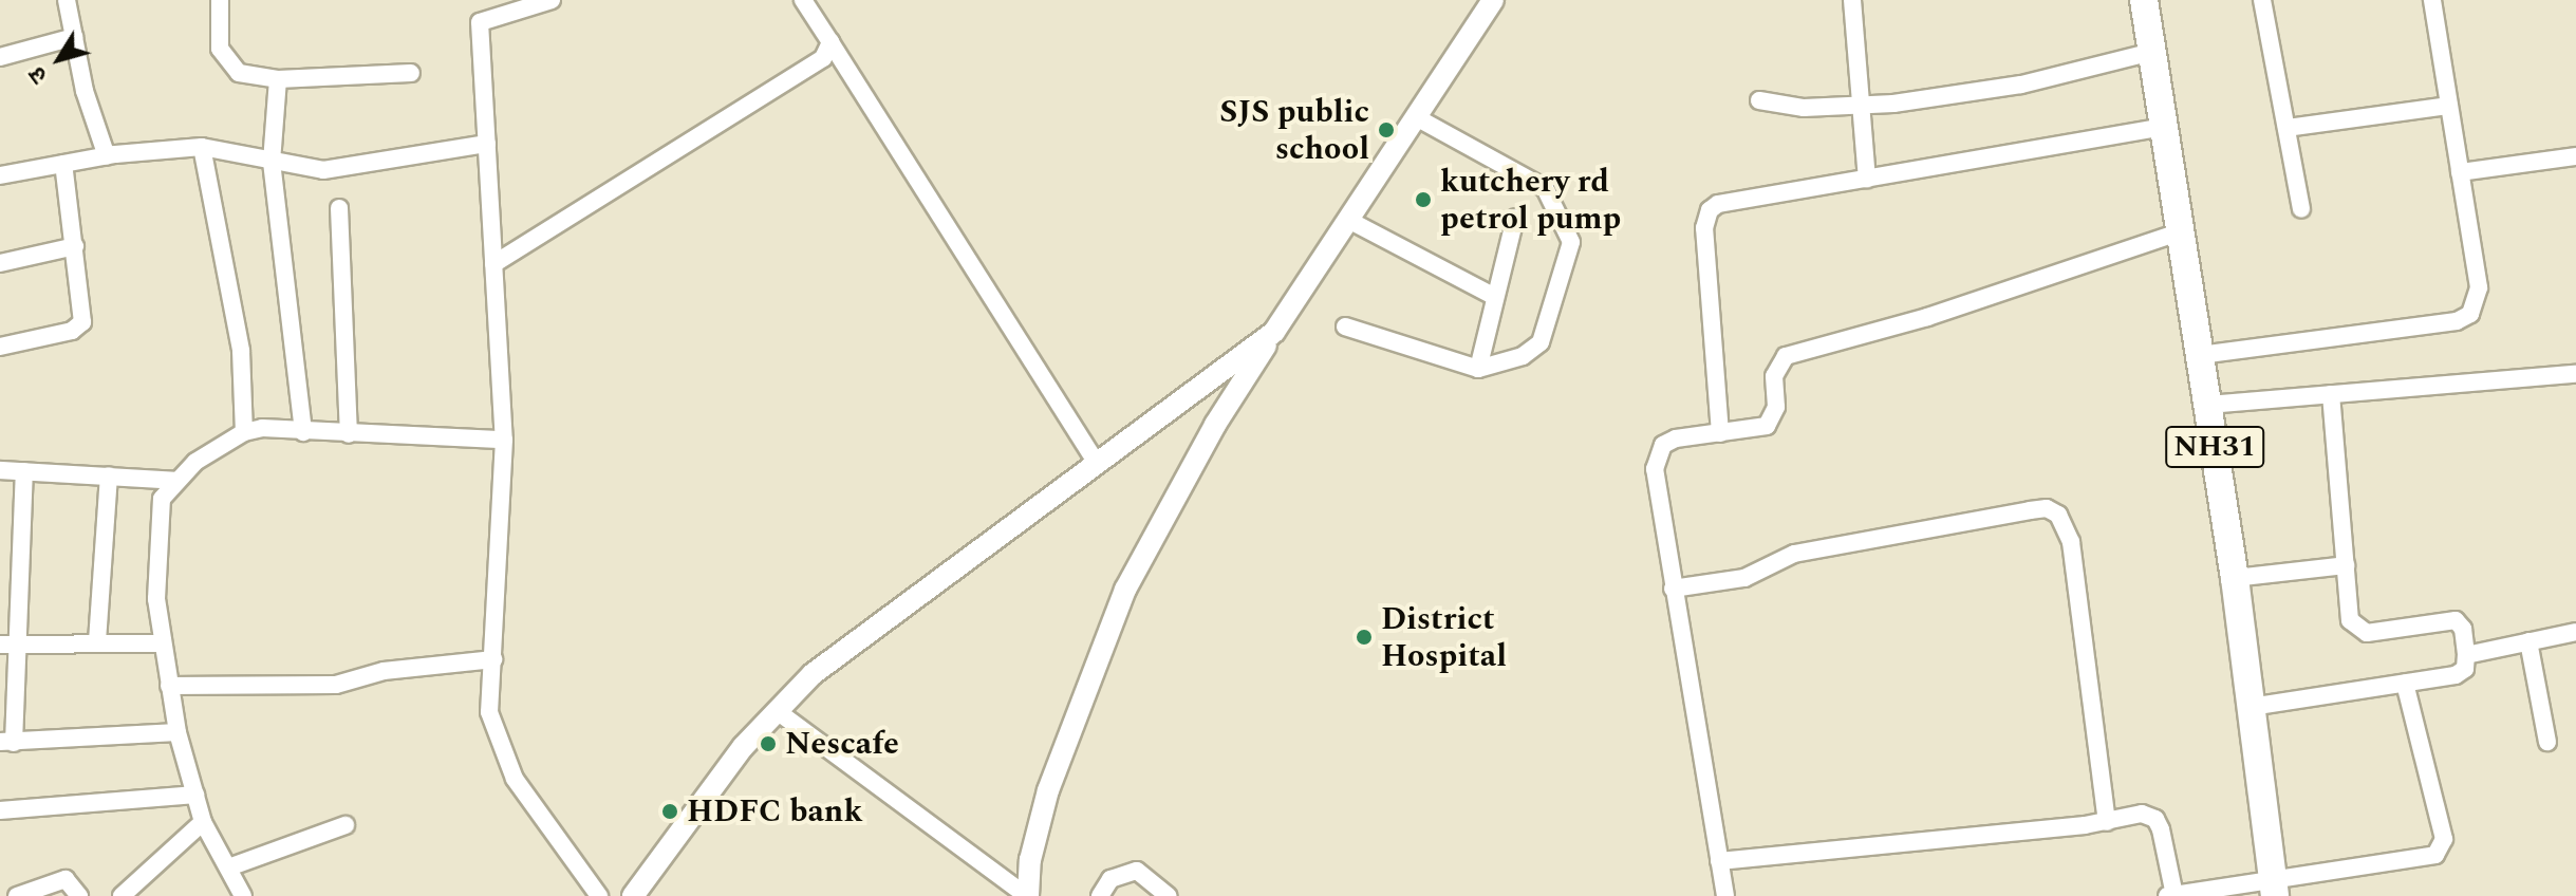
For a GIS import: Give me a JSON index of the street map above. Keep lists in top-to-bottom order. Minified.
{"streets":{"highway":["NH31"]},"places":["SJS public school","kutchery rd petrol pump","District Hospital","Nescafe","HDFC bank"],"north":"bottom left"}
